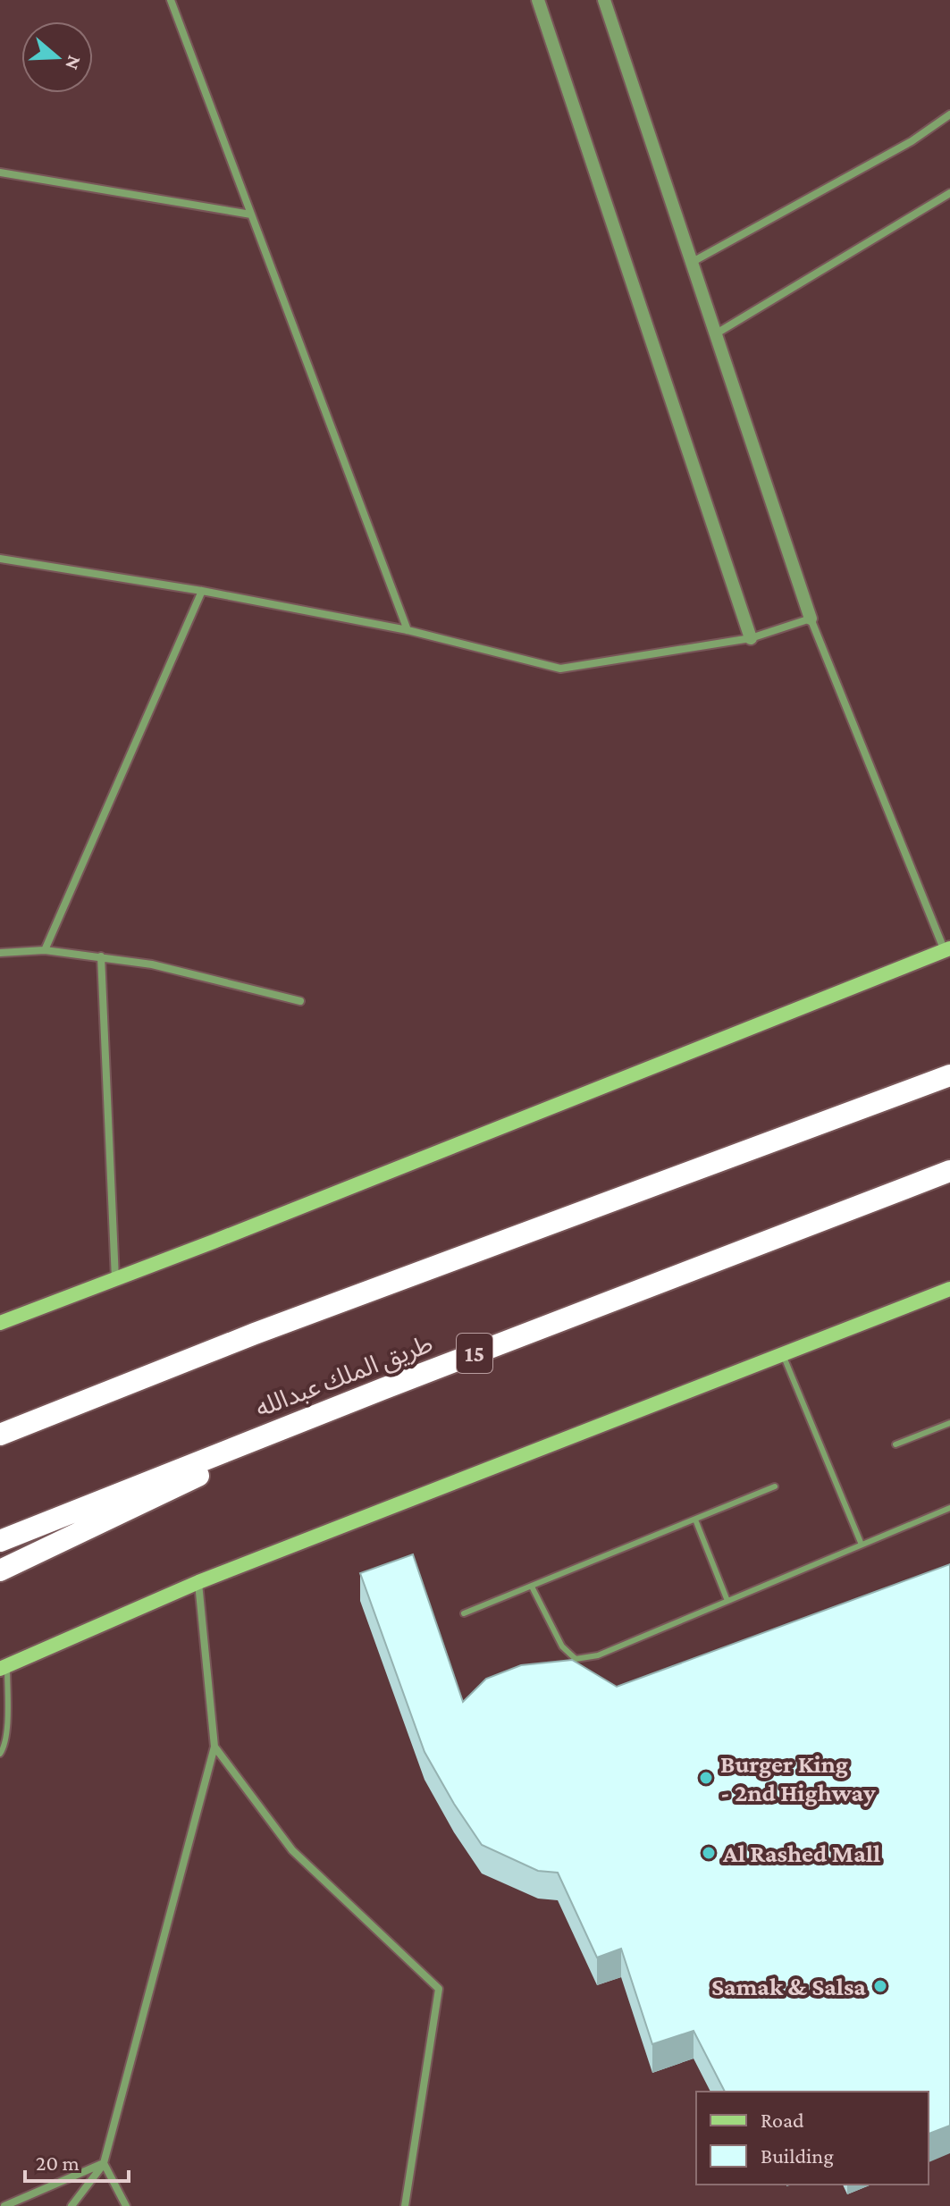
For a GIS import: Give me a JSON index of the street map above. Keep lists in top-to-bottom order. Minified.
{"streets":{"highway":["15","طريق الملك عبدالله"]},"places":["Burger King - 2nd Highway","Al Rashed Mall","Samak & Salsa"],"legend":["Road","Building"],"scale_bar":"20 m","north":"right"}
